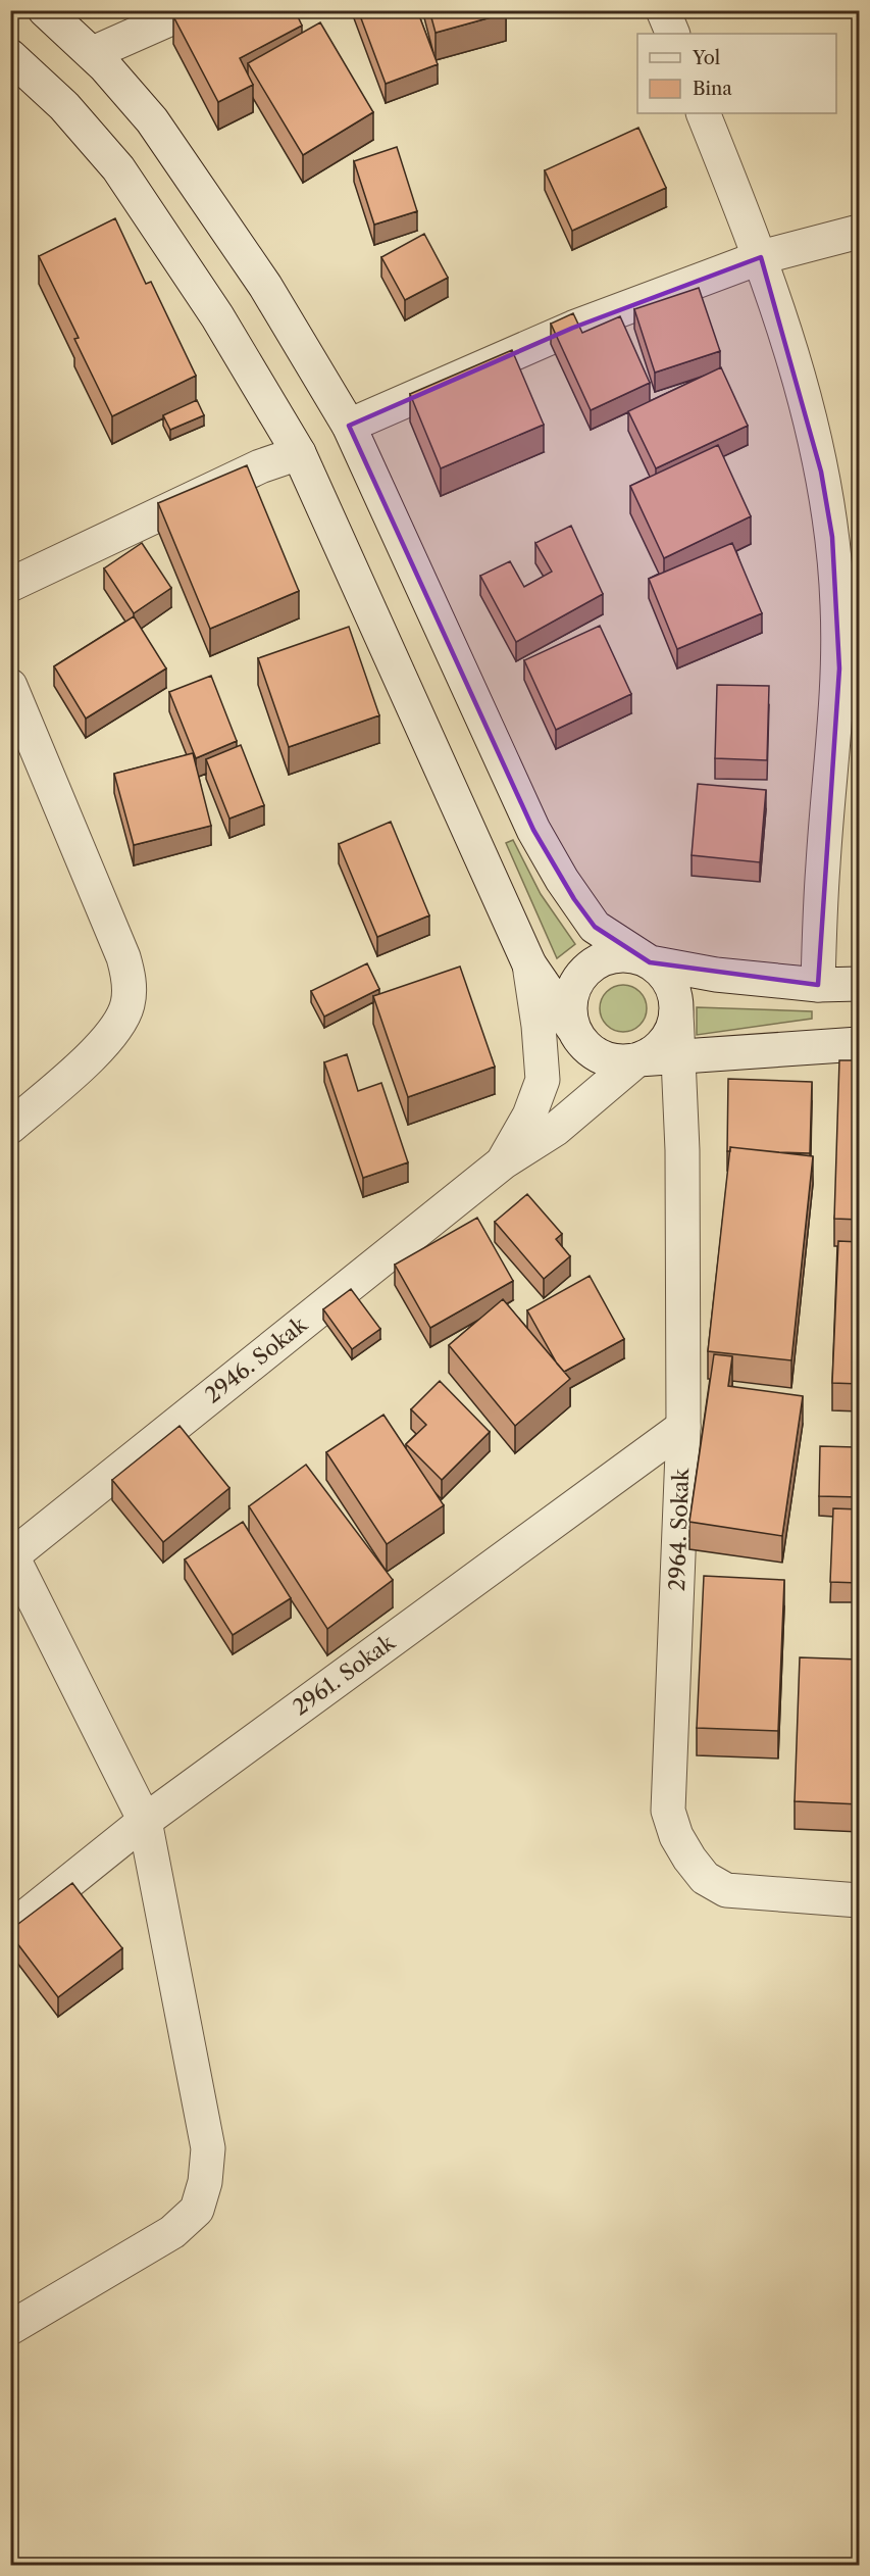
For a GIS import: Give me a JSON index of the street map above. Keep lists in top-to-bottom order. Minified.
{"streets":{"street":["2946. Sokak","2964. Sokak","2961. Sokak"]},"crossings":[["2946. Sokak","2964. Sokak"],["2964. Sokak","2961. Sokak"]],"legend":["Yol","Bina"]}
